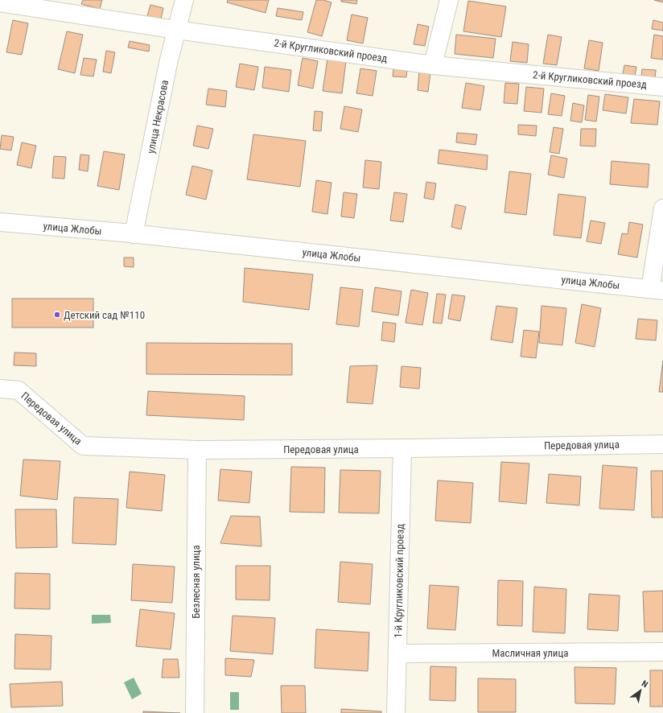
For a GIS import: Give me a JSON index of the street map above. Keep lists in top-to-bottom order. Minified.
{"streets":{"street":["2-й Кругликовский проезд","улица Некрасова","улица Жлобы","Передовая улица","1-й Кругликовский проезд","Безлесная улица","Масличная улица"]},"crossings":[["2-й Кругликовский проезд","улица Некрасова"],["улица Некрасова","улица Жлобы"],["Передовая улица","1-й Кругликовский проезд"],["Передовая улица","Безлесная улица"],["1-й Кругликовский проезд","Масличная улица"]],"places":["Детский сад №110"],"north":"top right"}
